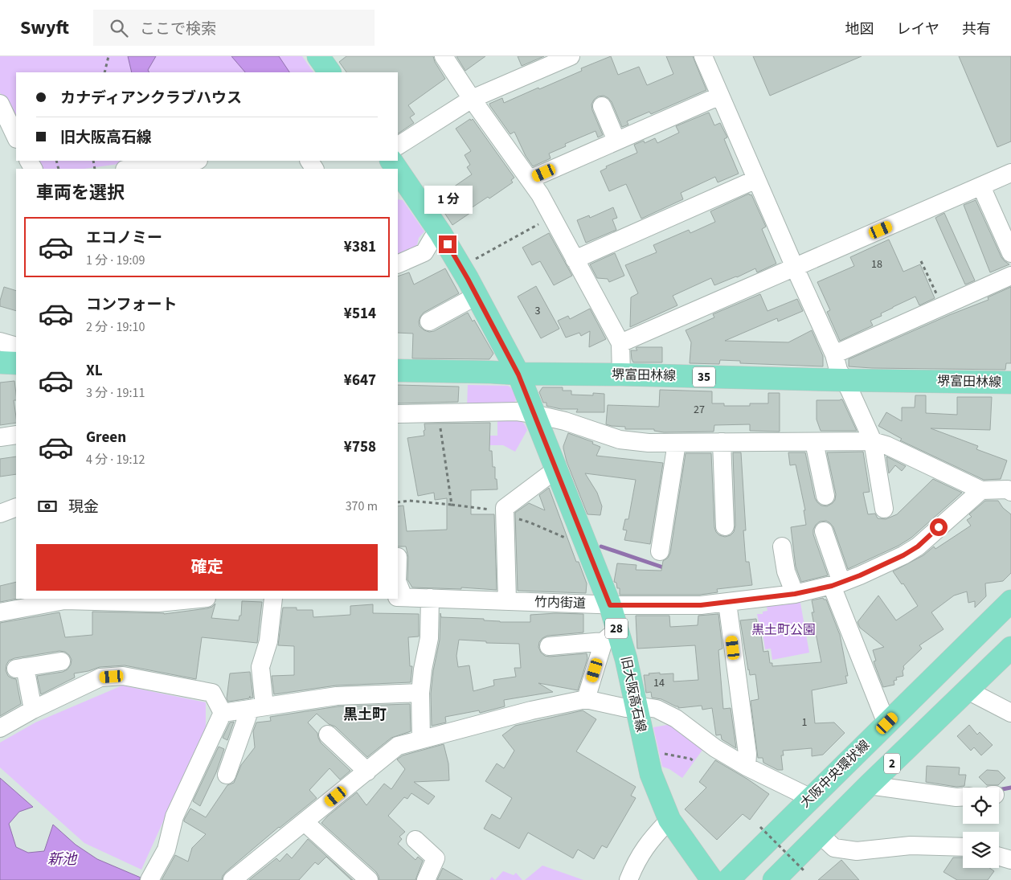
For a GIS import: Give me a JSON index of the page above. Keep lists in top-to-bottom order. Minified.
{"streets":{"main road":["堺富田林線","35","28","旧大阪高石線","2","大阪中央環状線"],"street":["竹内街道"]},"crossings":[["堺富田林線","旧大阪高石線"],["竹内街道","旧大阪高石線"]],"districts":["黒土町"],"water":["新池"],"parks":["黒土町公園"],"house_numbers":["18","3","27","14","1"],"page":{"header":"Swyft","search":"ここで検索","nav":["地図","レイヤ","共有"],"banner":["カナディアンクラブハウス","旧大阪高石線"],"heading":"車両を選択","bubble":"1 分","list":[{"name":"エコノミー","note":"1 分 · 19:09","value":"¥381"},{"name":"コンフォート","note":"2 分 · 19:10","value":"¥514"},{"name":"XL","note":"3 分 · 19:11","value":"¥647"},{"name":"Green","note":"4 分 · 19:12","value":"¥758"}],"pay":["現金","370 m"],"buttons":"確定"}}
